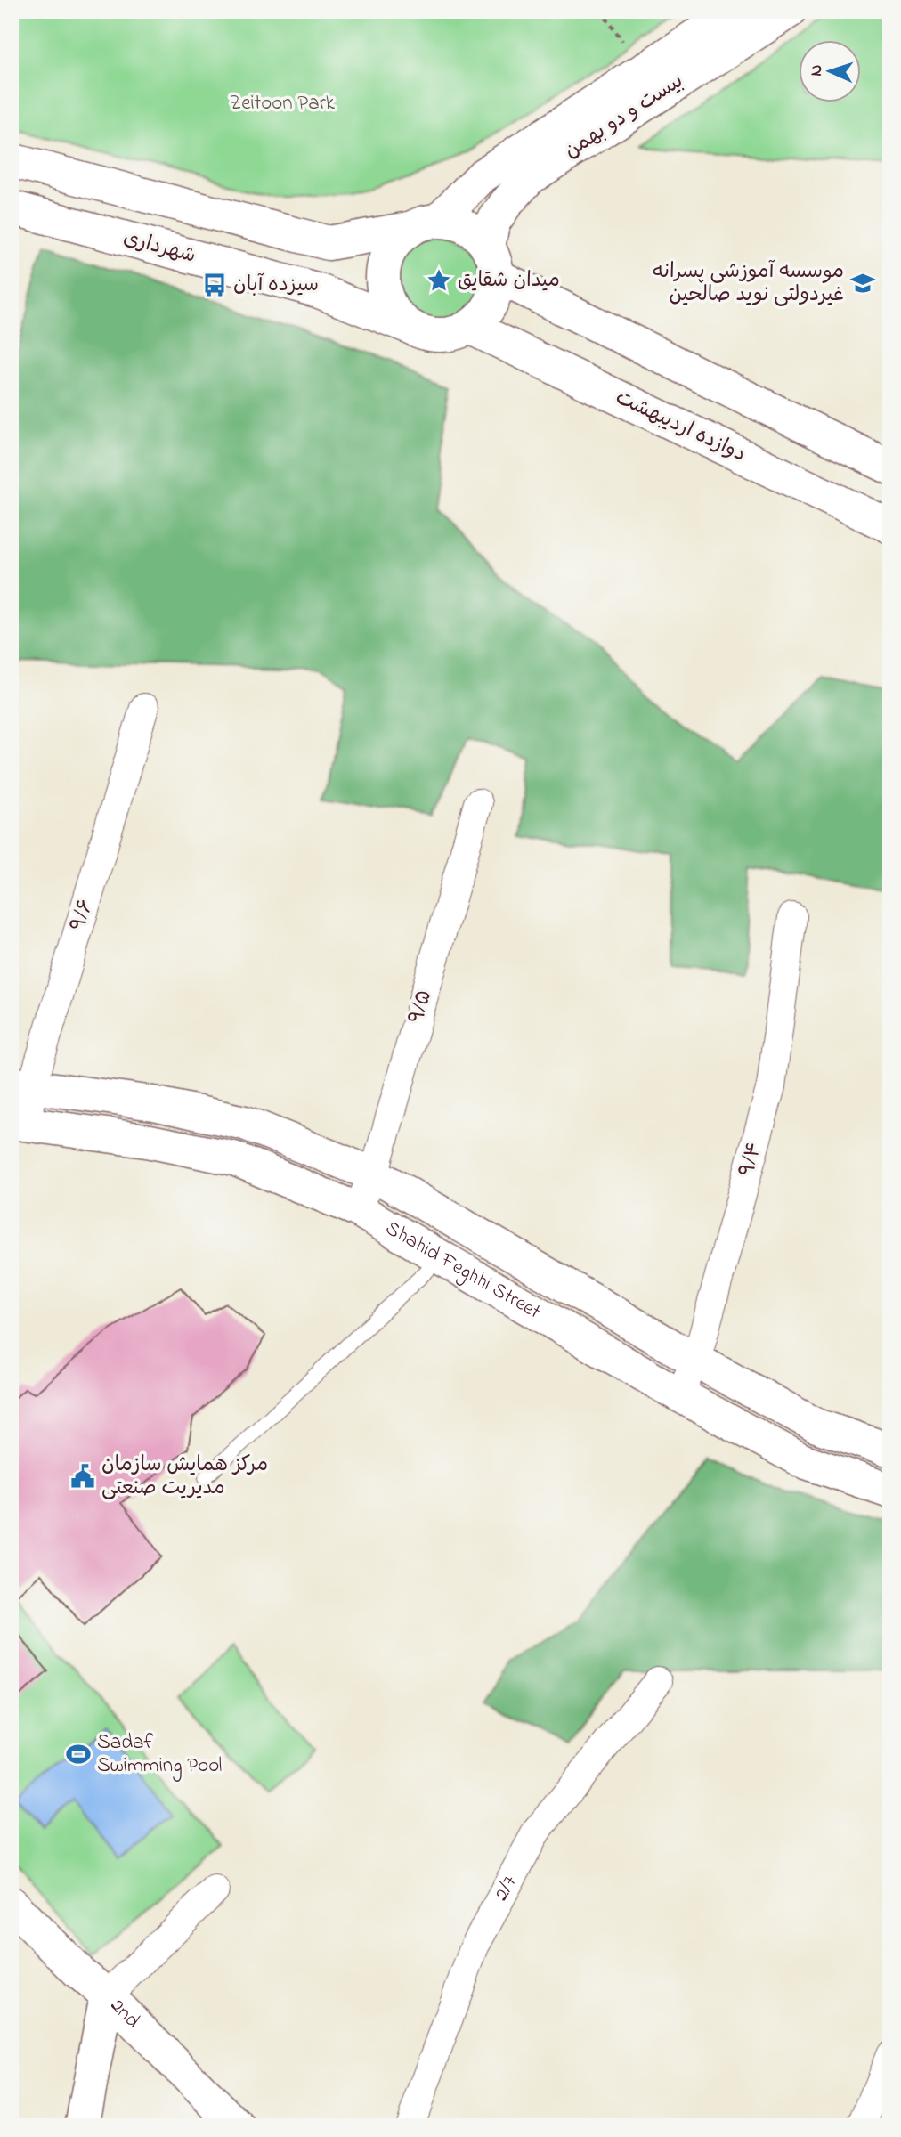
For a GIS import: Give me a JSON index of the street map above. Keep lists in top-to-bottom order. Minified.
{"streets":{"street":["بیست و دو بهمن","شهرداری","دوازده اردیبهشت","۹/۶","۹/۵","۹/۴","Shahid Feghhi Street","2/7","2nd"]},"crossings":[["بیست و دو بهمن","شهرداری"],["بیست و دو بهمن","دوازده اردیبهشت"],["شهرداری","دوازده اردیبهشت"],["۹/۶","Shahid Feghhi Street"],["۹/۵","Shahid Feghhi Street"],["۹/۴","Shahid Feghhi Street"]],"parks":["Zeitoon Park"],"places":{"place":["میدان شقایق"],"school or university":["موسسه آموزشی پسرانه غیردولتی نوید صالحین"],"bus stop":["سیزده آبان"],"public building":["مرکز همایش سازمان مدیریت صنعتی"],"sports":["Sadaf Swimming Pool"]},"north":"left"}
